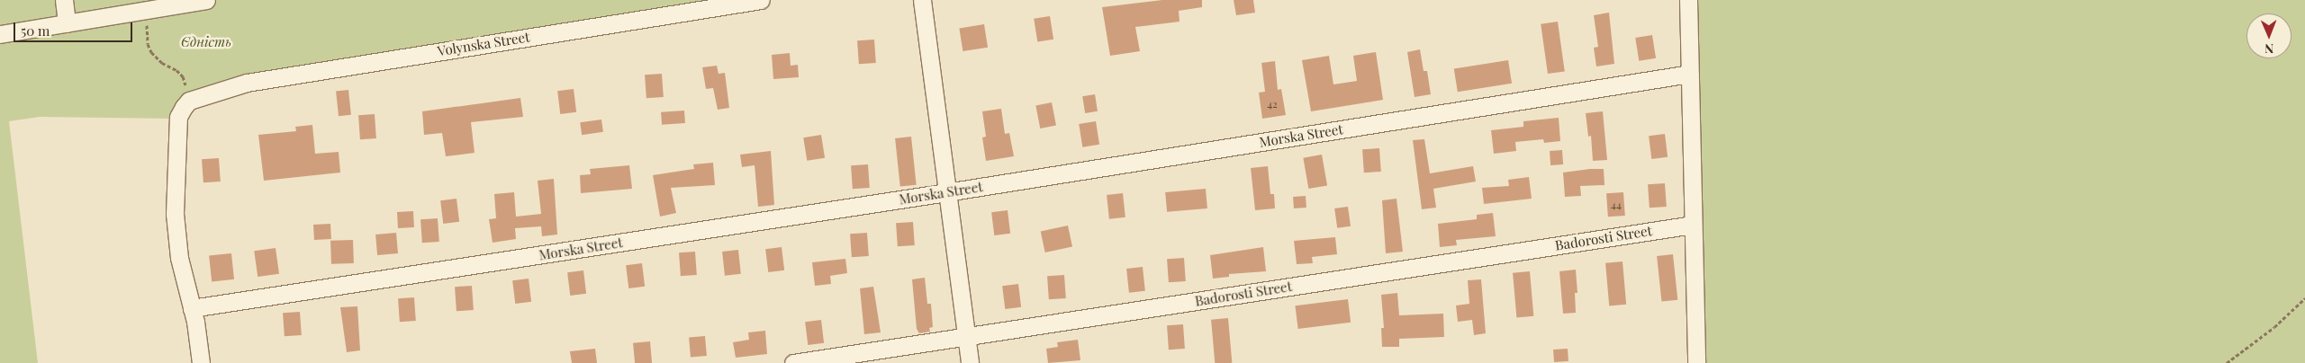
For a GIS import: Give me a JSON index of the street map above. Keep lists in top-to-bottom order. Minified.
{"streets":{"street":["Volynska Street","Morska Street","Badorosti Street"]},"parks":["Єдність"],"house_numbers":["42","44"],"scale_bar":"50 m","north":"bottom"}
